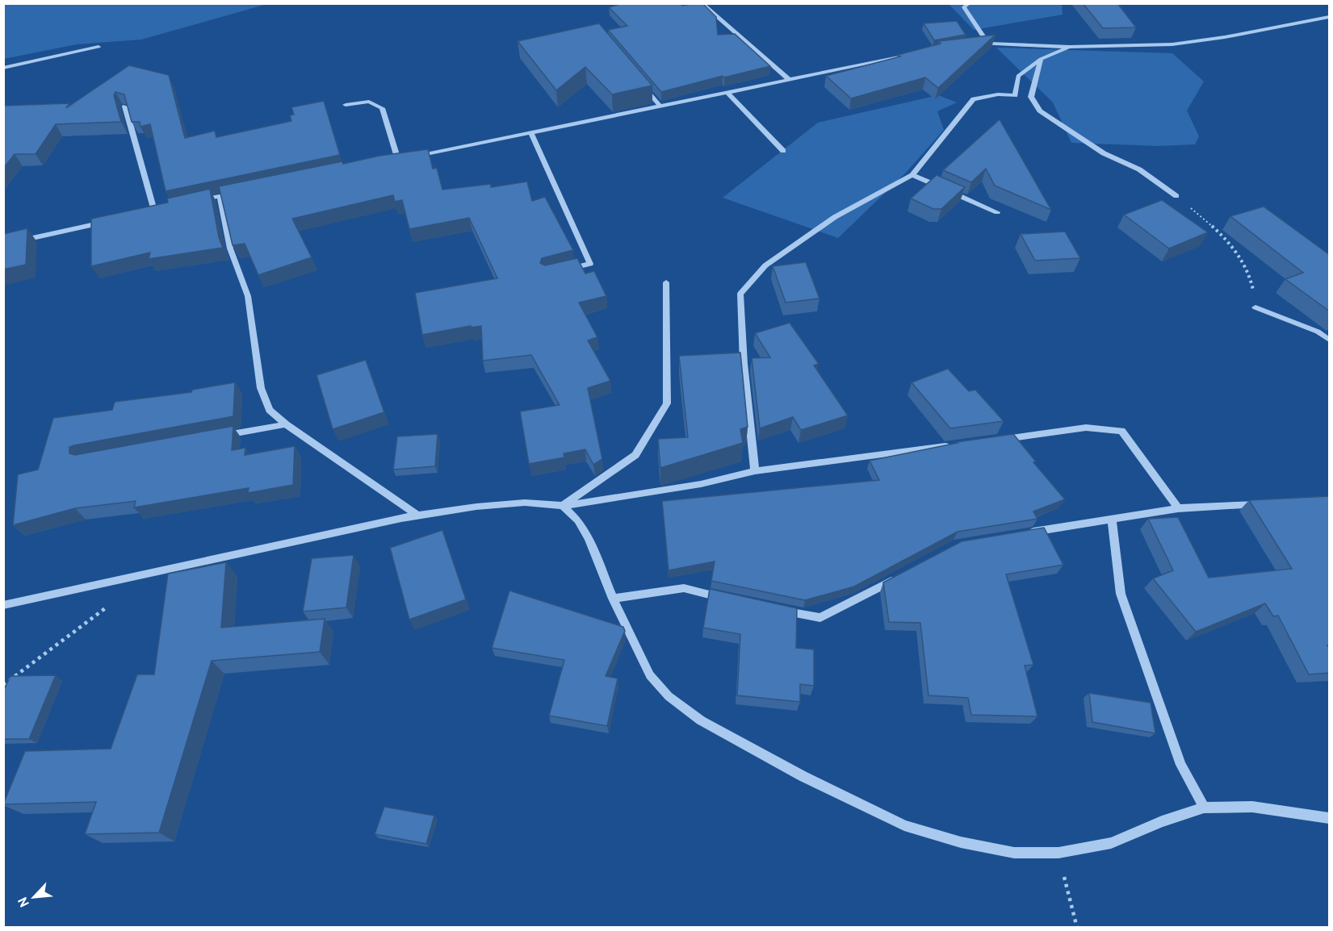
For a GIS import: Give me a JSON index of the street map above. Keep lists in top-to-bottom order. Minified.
{"north":"bottom left"}
